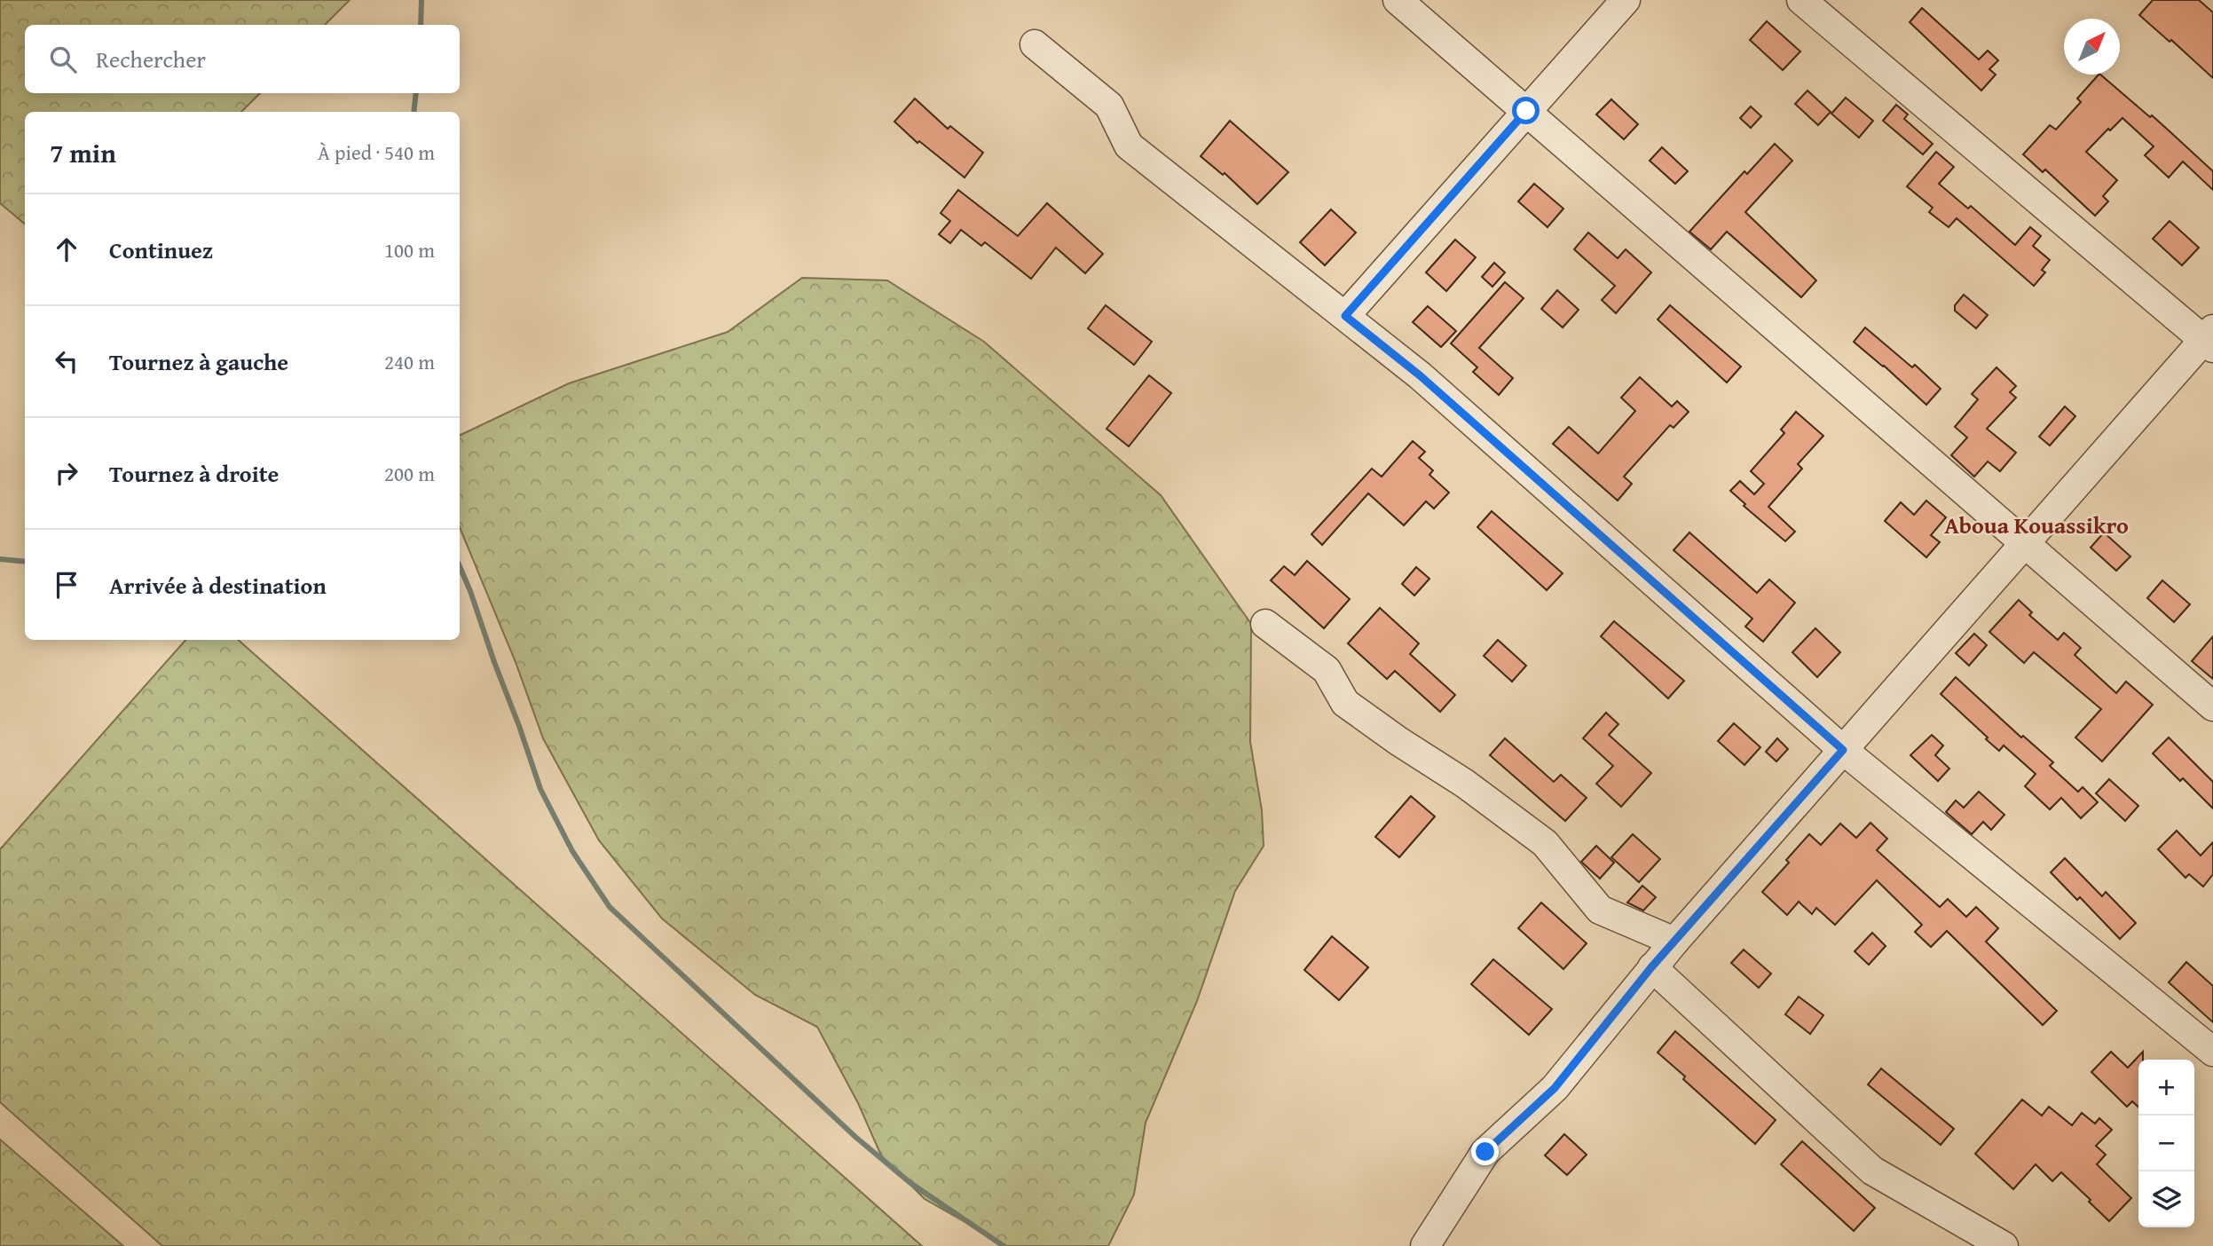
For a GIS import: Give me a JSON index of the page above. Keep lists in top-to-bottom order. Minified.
{"districts":["Aboua Kouassikro"],"north":"top right","page":{"search":"Rechercher","heading":["7 min","À pied · 540 m"],"list":[["Continuez","100 m"],["Tournez à gauche","240 m"],["Tournez à droite","200 m"],"Arrivée à destination"],"map_buttons":["+","−"]}}
